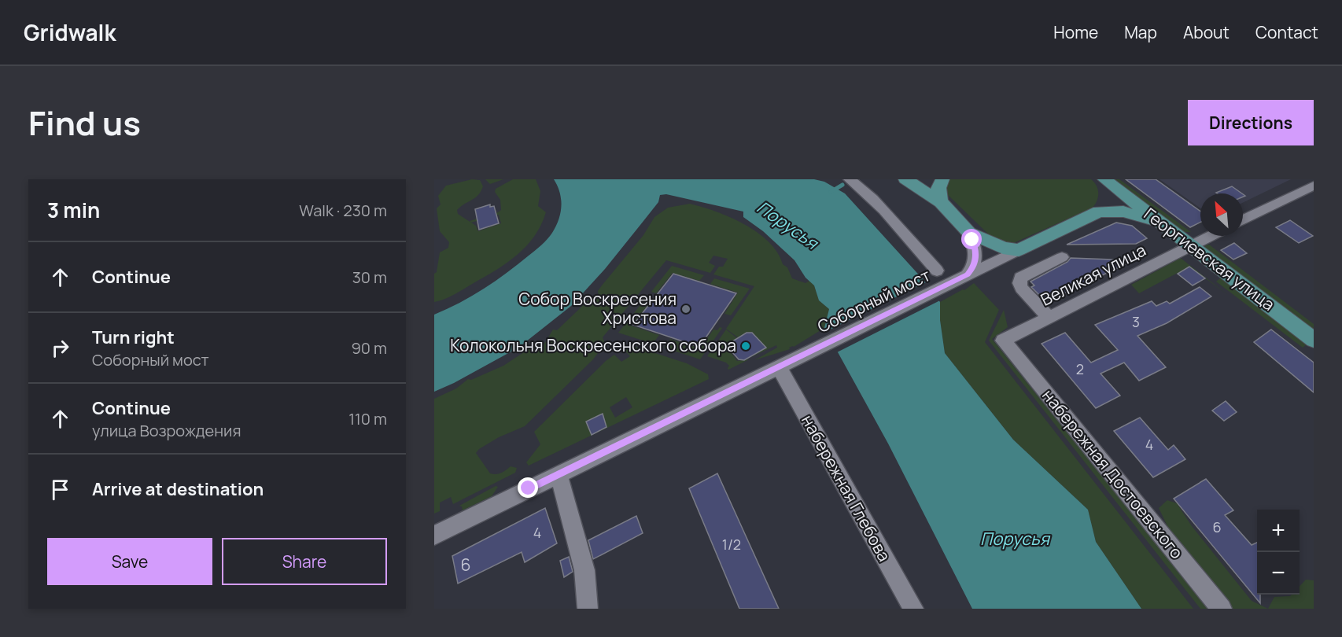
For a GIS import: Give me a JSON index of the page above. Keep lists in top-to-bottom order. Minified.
{"streets":{"main road":["Георгиевская улица"],"street":["Великая улица","Соборный мост","набережная Достоевского","набережная Глебова"]},"crossings":[["Георгиевская улица","Великая улица"],["Великая улица","набережная Достоевского"],["Соборный мост","набережная Глебова"]],"water":["Порусья"],"places":["Собор Воскресения Христова","Колокольня Воскресенского собора"],"house_numbers":["3","2","4","6","4","1/2","6"],"north":"top left","page":{"header":"Gridwalk","nav":["Home","Map","About","Contact"],"title":"Find us","buttons":["Directions",["Save","Share"]],"heading":["3 min","Walk · 230 m"],"list":[["Continue","30 m"],["Turn right","Соборный мост","90 m"],["Continue","улица Возрождения","110 m"],"Arrive at destination"],"map_buttons":["+","−"]}}
